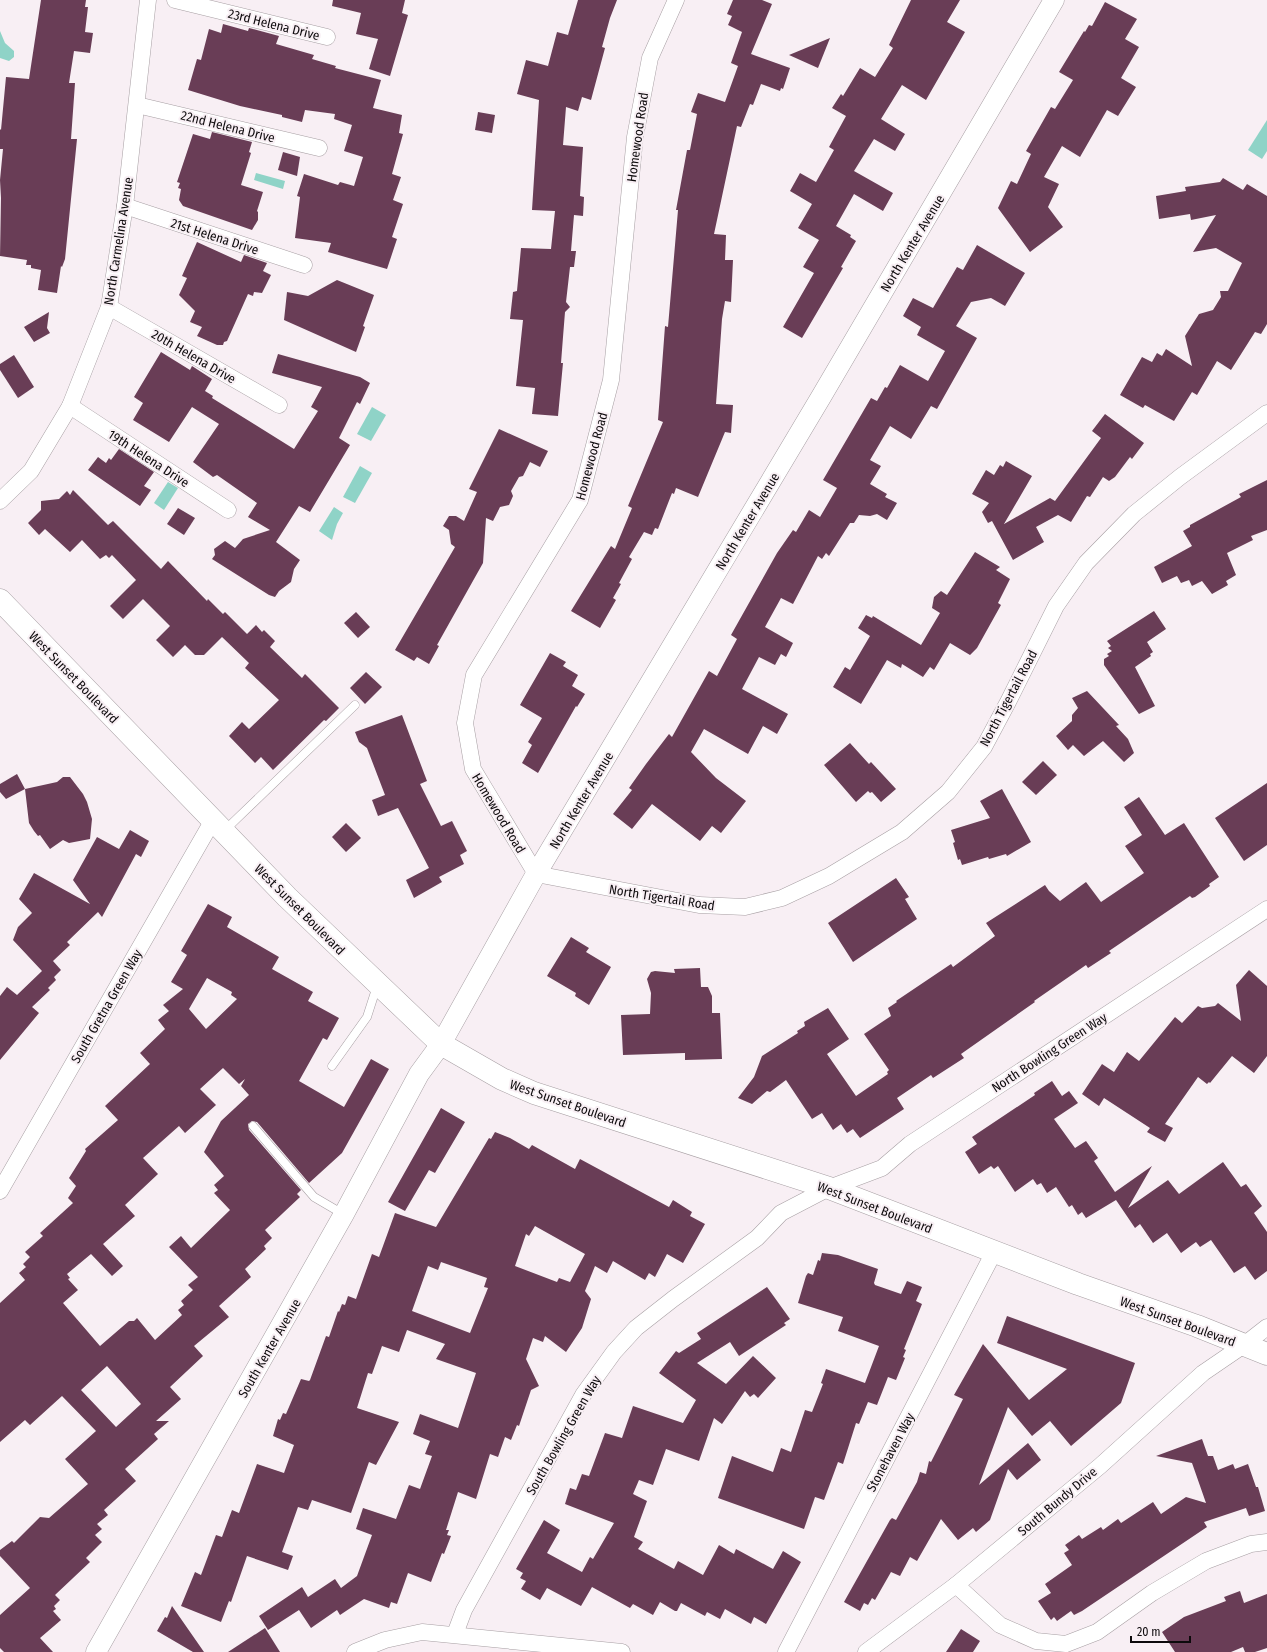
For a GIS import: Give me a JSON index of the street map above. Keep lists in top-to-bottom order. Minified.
{"streets":{"main road":["West Sunset Boulevard"],"street":["23rd Helena Drive","22nd Helena Drive","Homewood Road","21st Helena Drive","North Carmelina Avenue","North Kenter Avenue","20th Helena Drive","19th Helena Drive","North Tigertail Road","South Gretna Green Way","North Bowling Green Way","South Kenter Avenue","South Bowling Green Way","Stonehaven Way","South Bundy Drive"]},"crossings":[["22nd Helena Drive","North Carmelina Avenue"],["Homewood Road","North Kenter Avenue"],["Homewood Road","North Tigertail Road"],["21st Helena Drive","North Carmelina Avenue"],["North Carmelina Avenue","20th Helena Drive"],["North Carmelina Avenue","19th Helena Drive"],["North Kenter Avenue","West Sunset Boulevard"],["North Kenter Avenue","North Tigertail Road"],["North Kenter Avenue","South Kenter Avenue"],["West Sunset Boulevard","South Gretna Green Way"],["West Sunset Boulevard","North Bowling Green Way"],["West Sunset Boulevard","South Kenter Avenue"],["West Sunset Boulevard","South Bowling Green Way"],["West Sunset Boulevard","Stonehaven Way"],["West Sunset Boulevard","South Bundy Drive"],["North Bowling Green Way","South Bowling Green Way"]],"scale_bar":"20 m"}
